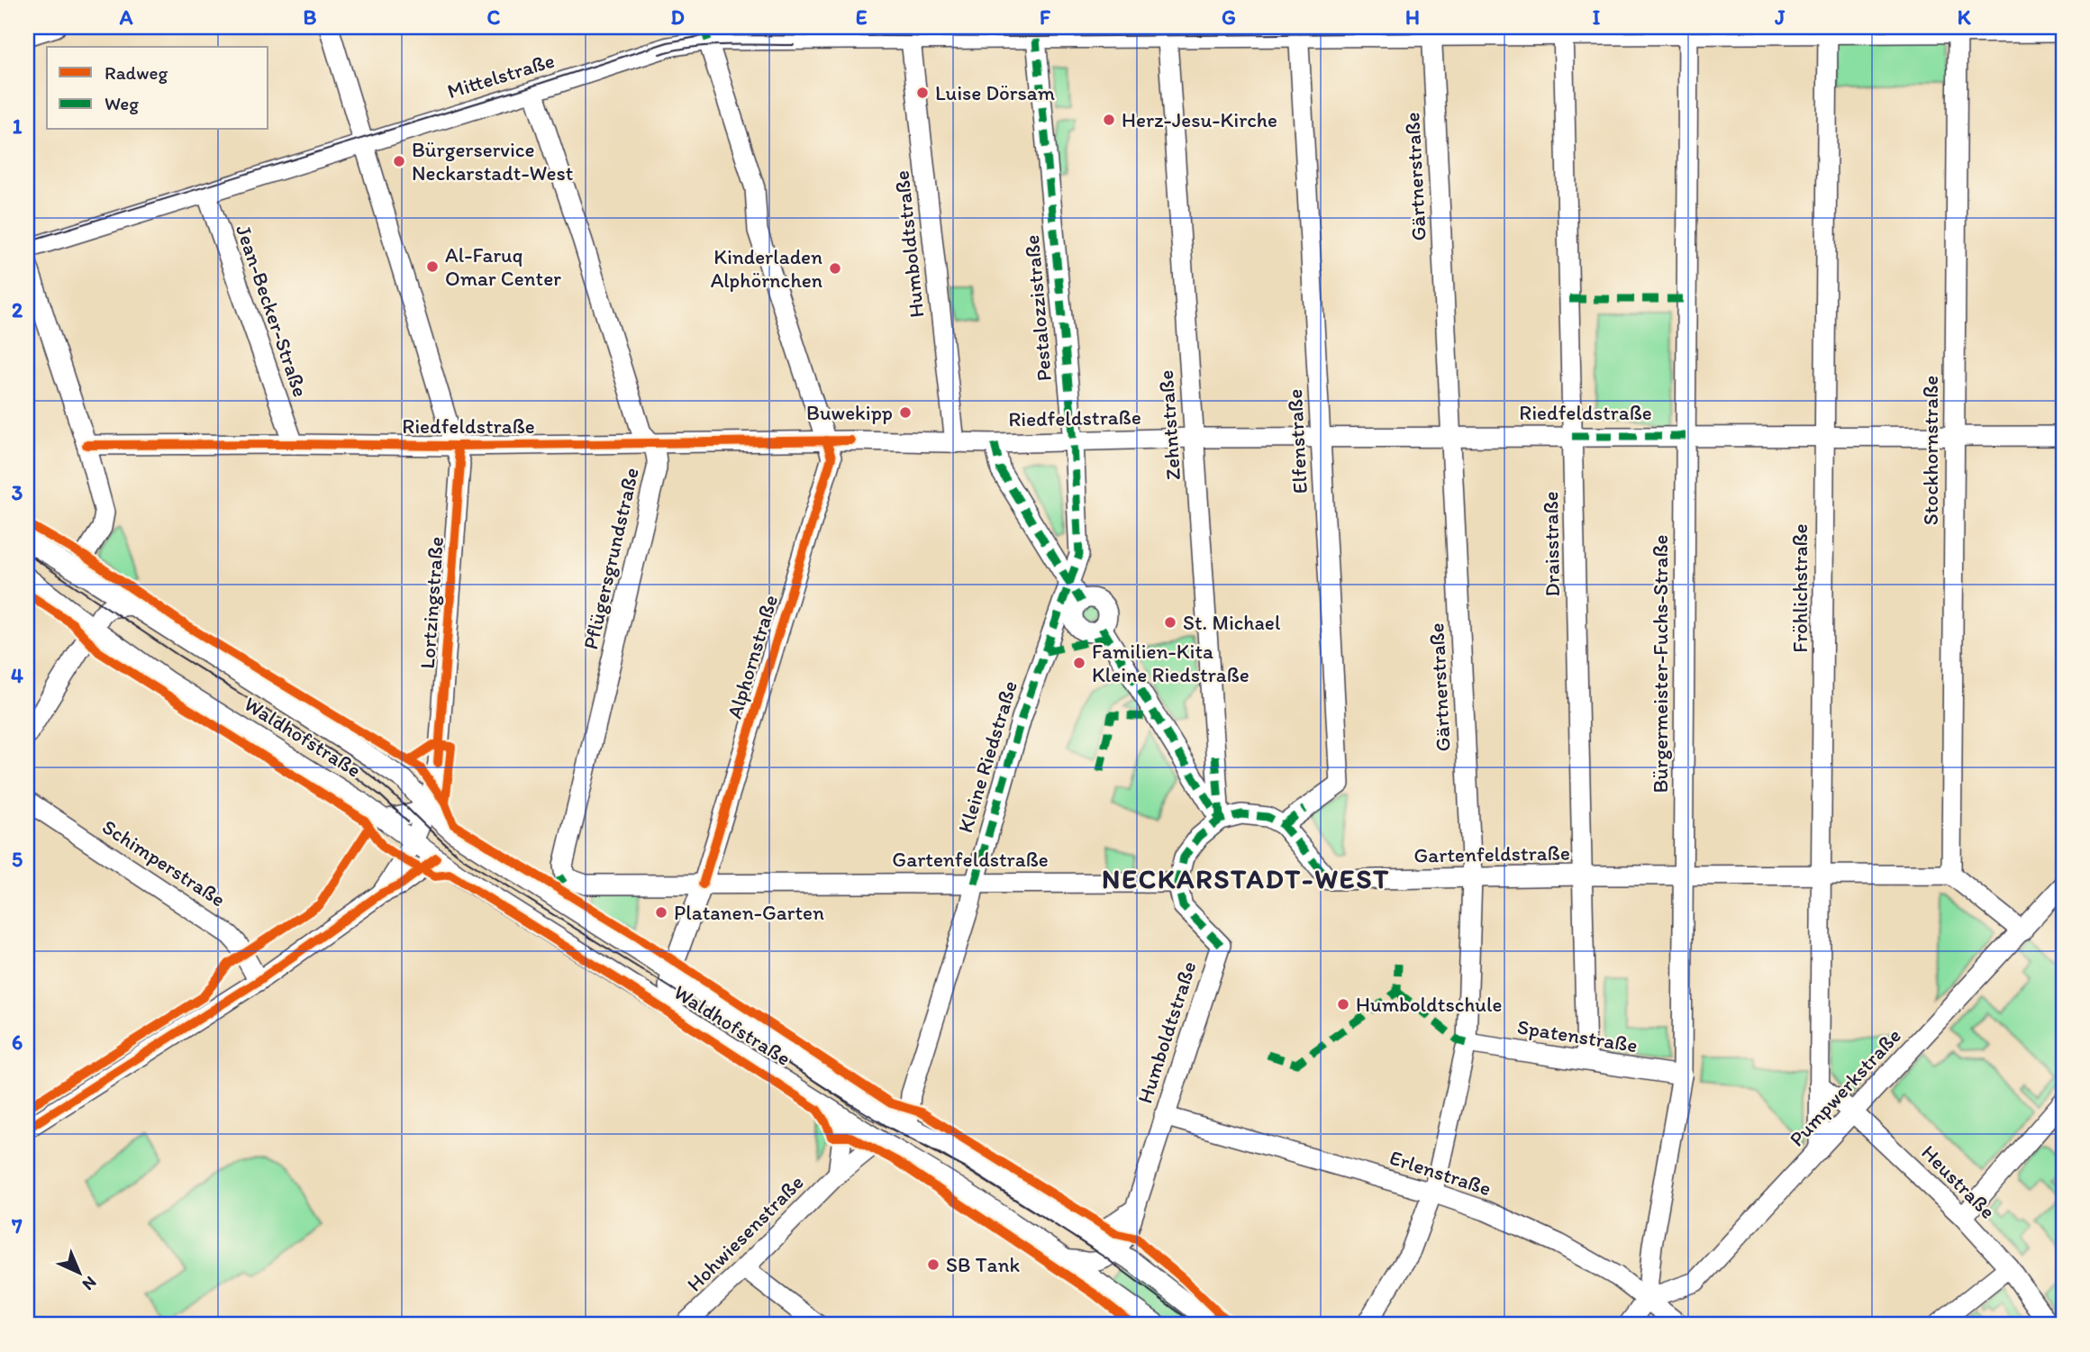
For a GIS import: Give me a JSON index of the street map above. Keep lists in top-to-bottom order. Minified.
{"streets":{"street":["Mittelstraße","Gärtnerstraße","Humboldtstraße","Pestalozzistraße","Jean-Becker-Straße","Riedfeldstraße","Zehntstraße","Elfenstraße","Stockhornstraße","Draisstraße","Pflügersgrundstraße","Fröhlichstraße","Lortzingstraße","Alphornstraße","Bürgermeister-Fuchs-Straße","Waldhofstraße","Kleine Riedstraße","Gartenfeldstraße","Schimperstraße","Spatenstraße","Pumpwerkstraße","Erlenstraße","Heustraße","Hohwiesenstraße"]},"crossings":[["Mittelstraße","Gärtnerstraße"],["Mittelstraße","Humboldtstraße"],["Mittelstraße","Pestalozzistraße"],["Mittelstraße","Jean-Becker-Straße"],["Mittelstraße","Zehntstraße"],["Mittelstraße","Elfenstraße"],["Mittelstraße","Stockhornstraße"],["Mittelstraße","Draisstraße"],["Mittelstraße","Pflügersgrundstraße"],["Mittelstraße","Fröhlichstraße"],["Mittelstraße","Lortzingstraße"],["Mittelstraße","Alphornstraße"],["Mittelstraße","Bürgermeister-Fuchs-Straße"],["Gärtnerstraße","Riedfeldstraße"],["Gärtnerstraße","Gartenfeldstraße"],["Gärtnerstraße","Spatenstraße"],["Gärtnerstraße","Erlenstraße"],["Humboldtstraße","Riedfeldstraße"],["Humboldtstraße","Waldhofstraße"],["Humboldtstraße","Gartenfeldstraße"],["Humboldtstraße","Erlenstraße"],["Pestalozzistraße","Riedfeldstraße"],["Pestalozzistraße","Kleine Riedstraße"],["Jean-Becker-Straße","Riedfeldstraße"],["Riedfeldstraße","Zehntstraße"],["Riedfeldstraße","Elfenstraße"],["Riedfeldstraße","Stockhornstraße"],["Riedfeldstraße","Draisstraße"],["Riedfeldstraße","Pflügersgrundstraße"],["Riedfeldstraße","Fröhlichstraße"],["Riedfeldstraße","Lortzingstraße"],["Riedfeldstraße","Alphornstraße"],["Riedfeldstraße","Bürgermeister-Fuchs-Straße"],["Elfenstraße","Gartenfeldstraße"],["Stockhornstraße","Gartenfeldstraße"],["Draisstraße","Gartenfeldstraße"],["Draisstraße","Spatenstraße"],["Pflügersgrundstraße","Gartenfeldstraße"],["Fröhlichstraße","Gartenfeldstraße"],["Fröhlichstraße","Pumpwerkstraße"],["Fröhlichstraße","Heustraße"],["Lortzingstraße","Waldhofstraße"],["Alphornstraße","Waldhofstraße"],["Alphornstraße","Gartenfeldstraße"],["Bürgermeister-Fuchs-Straße","Gartenfeldstraße"],["Bürgermeister-Fuchs-Straße","Spatenstraße"],["Bürgermeister-Fuchs-Straße","Pumpwerkstraße"],["Bürgermeister-Fuchs-Straße","Erlenstraße"],["Waldhofstraße","Kleine Riedstraße"],["Waldhofstraße","Hohwiesenstraße"],["Kleine Riedstraße","Gartenfeldstraße"],["Pumpwerkstraße","Erlenstraße"],["Pumpwerkstraße","Heustraße"]],"districts":["NECKARSTADT-WEST"],"places":["Luise Dörsam","Herz-Jesu-Kirche","Bürgerservice Neckarstadt-West","Al-Faruq Omar Center","Kinderladen Alphörnchen","Buwekipp","St. Michael","Familien-Kita Kleine Riedstraße","Platanen-Garten","Humboldtschule","SB Tank"],"legend":["Radweg","Weg"],"north":"bottom right","grid":{"columns":["A","B","C","D","E","F","G","H","I","J","K"],"rows":["1","2","3","4","5","6","7"]}}
